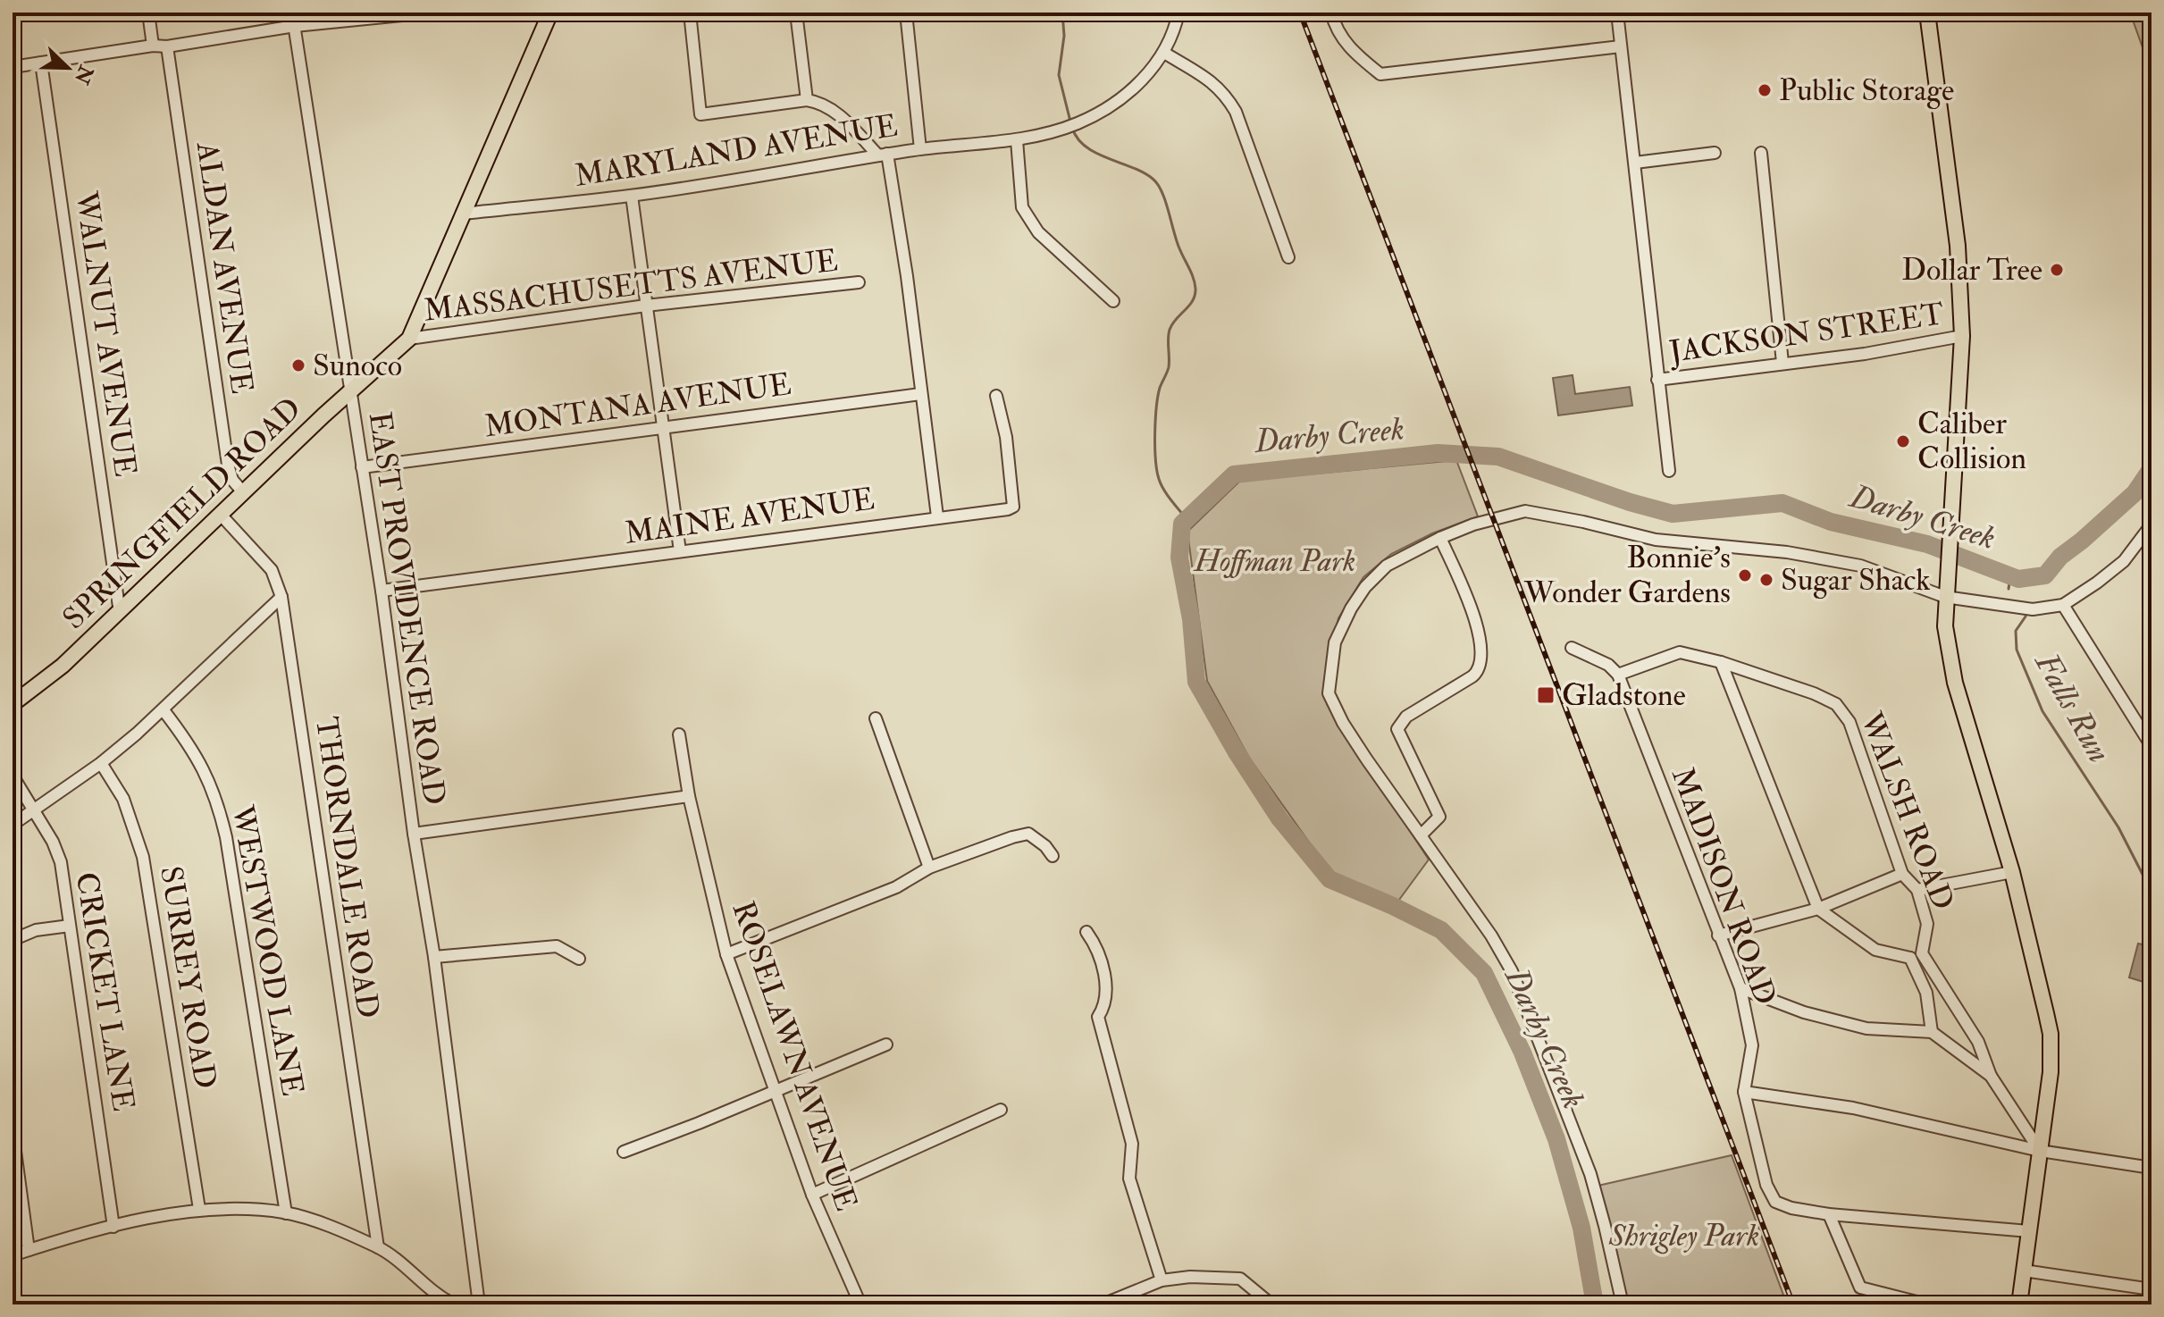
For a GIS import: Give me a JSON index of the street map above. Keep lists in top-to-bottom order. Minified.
{"streets":{"main road":["SPRINGFIELD ROAD"],"street":["MARYLAND AVENUE","ALDAN AVENUE","MASSACHUSETTS AVENUE","JACKSON STREET","WALNUT AVENUE","MONTANA AVENUE","MAINE AVENUE","EAST PROVIDENCE ROAD","WALSH ROAD","THORNDALE ROAD","MADISON ROAD","WESTWOOD LANE","SURREY ROAD","CRICKET LANE","ROSELAWN AVENUE"]},"crossings":[["MARYLAND AVENUE","SPRINGFIELD ROAD"],["ALDAN AVENUE","SPRINGFIELD ROAD"],["MASSACHUSETTS AVENUE","SPRINGFIELD ROAD"],["WALNUT AVENUE","SPRINGFIELD ROAD"],["MONTANA AVENUE","EAST PROVIDENCE ROAD"],["SPRINGFIELD ROAD","EAST PROVIDENCE ROAD"],["SPRINGFIELD ROAD","THORNDALE ROAD"],["MAINE AVENUE","EAST PROVIDENCE ROAD"],["WALSH ROAD","MADISON ROAD"]],"water":["Darby Creek","Falls Run"],"parks":["Hoffman Park","Shrigley Park"],"places":{"other":["Public Storage","Dollar Tree","Sunoco","Caliber Collision","Bonnie's Wonder Gardens","Sugar Shack"],"transit":["Gladstone"]},"north":"bottom right"}
